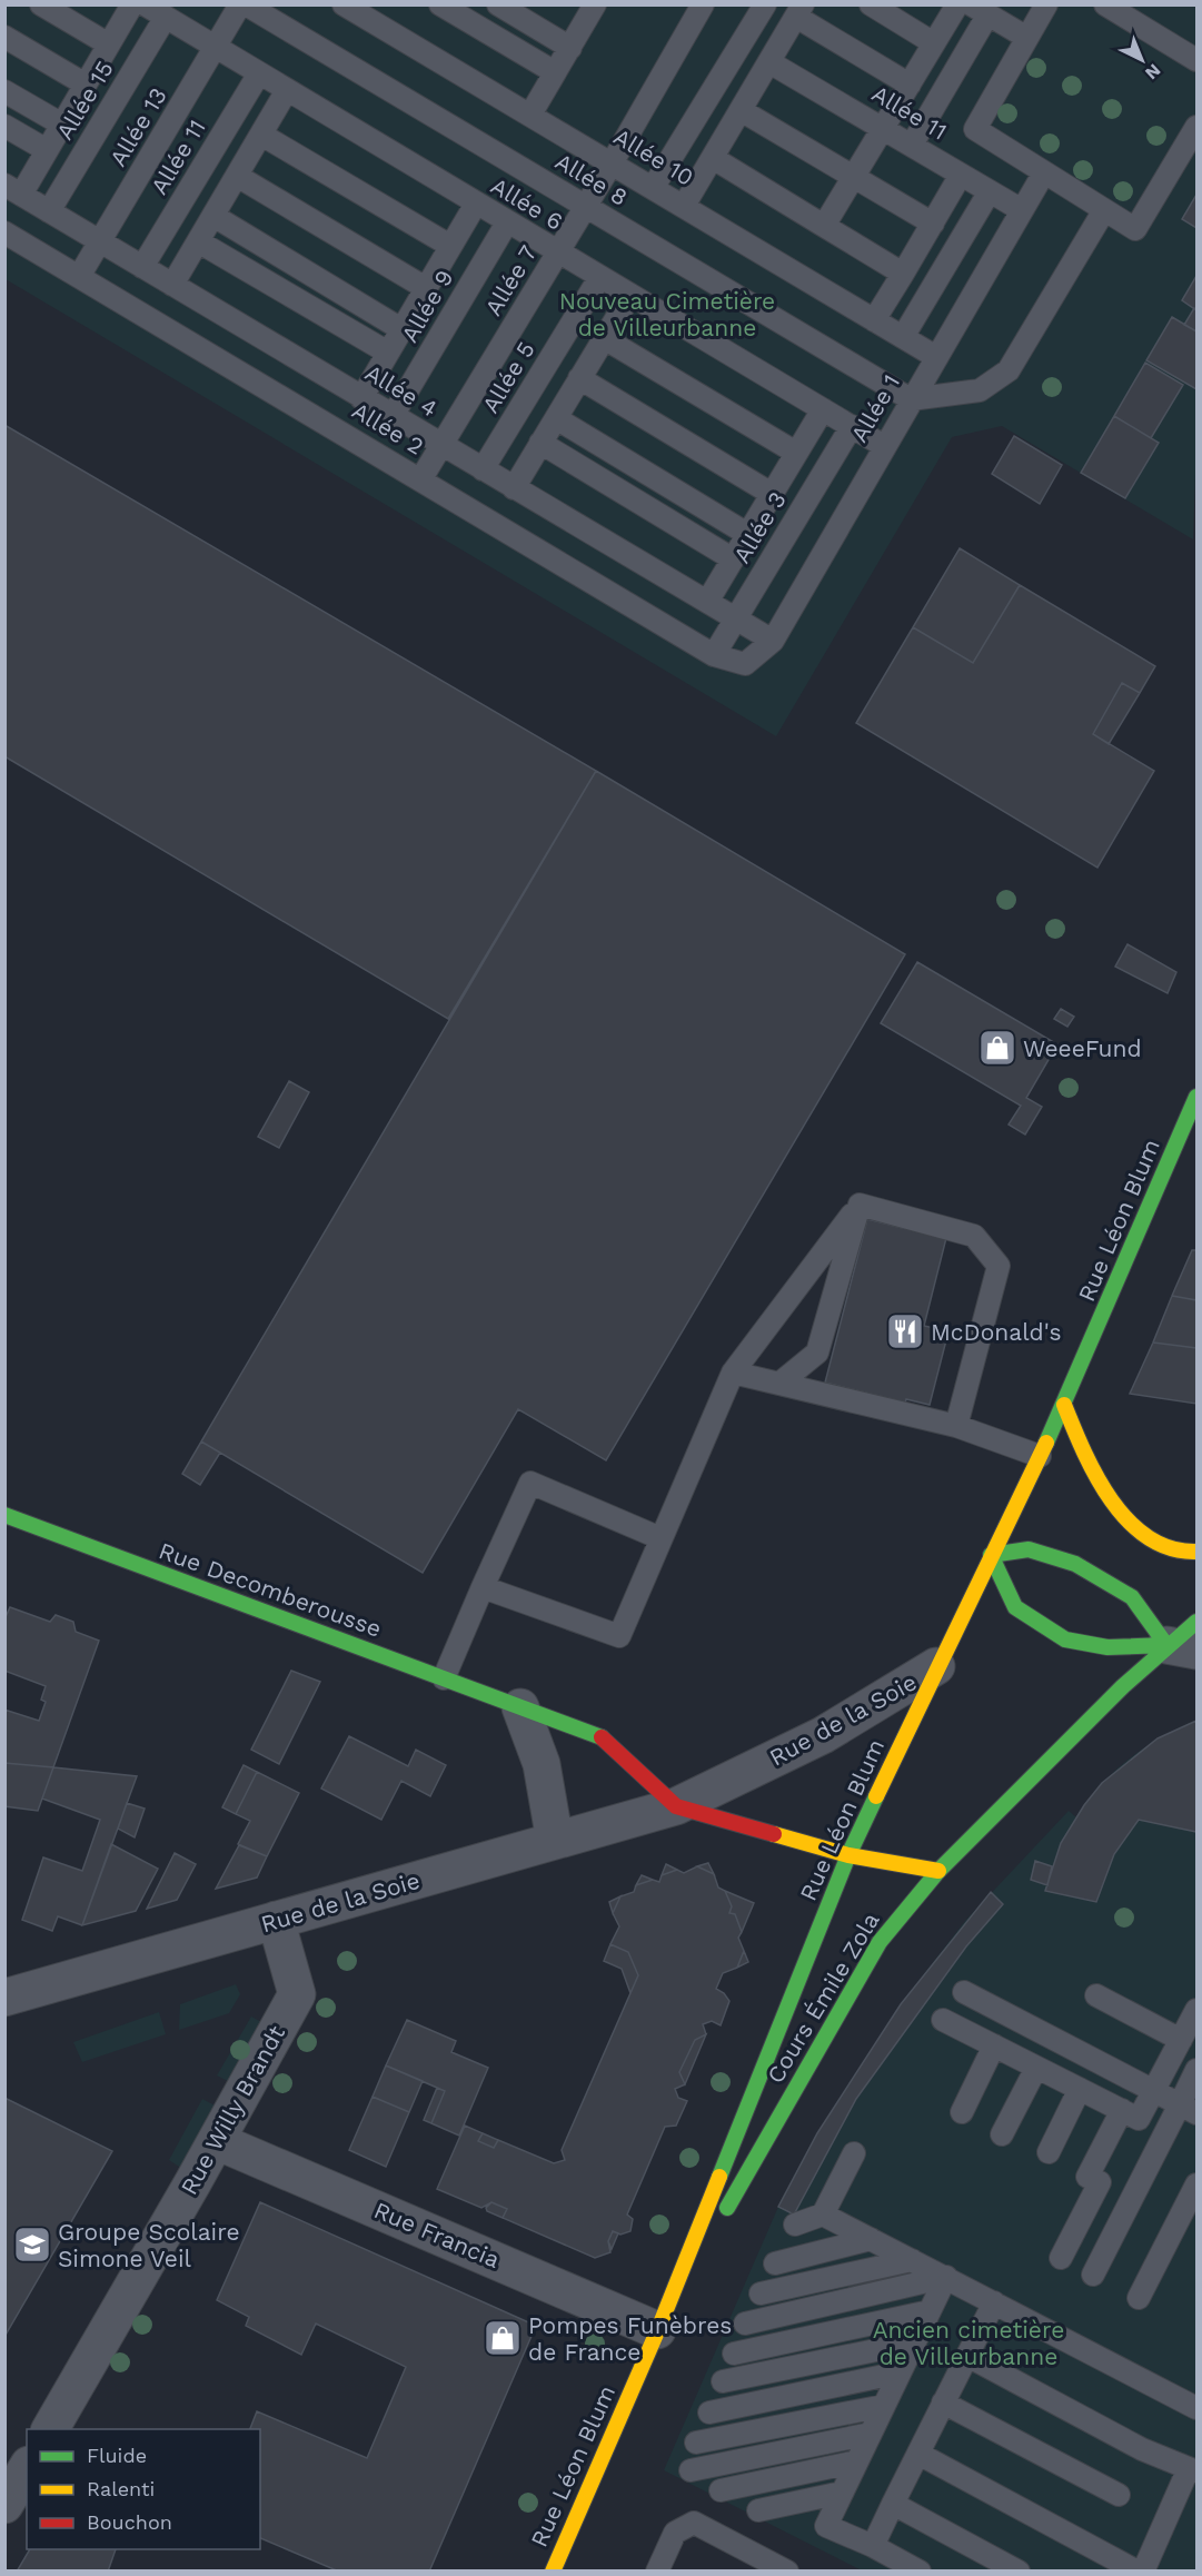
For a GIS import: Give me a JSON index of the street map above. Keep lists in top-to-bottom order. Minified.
{"streets":{"main road":["Rue Léon Blum","Rue Decomberousse","Cours Émile Zola"],"street":["Rue de la Soie","Rue Willy Brandt","Rue Francia"],"lane":["Allée 15","Allée 11","Allée 13","Allée 10","Allée 8","Allée 6","Allée 7","Allée 9","Allée 5","Allée 4","Allée 1","Allée 2","Allée 3"]},"crossings":[["Allée 15","Allée 6"],["Allée 15","Allée 4"],["Allée 11","Allée 6"],["Allée 11","Allée 4"],["Allée 11","Allée 1"],["Allée 13","Allée 8"],["Allée 13","Allée 6"],["Allée 13","Allée 4"],["Allée 13","Allée 2"],["Allée 10","Allée 7"],["Allée 10","Allée 1"],["Allée 8","Allée 7"],["Allée 8","Allée 1"],["Allée 6","Allée 7"],["Allée 6","Allée 9"],["Allée 6","Allée 5"],["Allée 6","Allée 1"],["Allée 6","Allée 3"],["Allée 7","Allée 4"],["Allée 7","Allée 2"],["Allée 9","Allée 4"],["Allée 5","Allée 4"],["Allée 4","Allée 1"],["Allée 4","Allée 3"],["Allée 1","Allée 2"],["Allée 2","Allée 3"],["Rue Léon Blum","Rue de la Soie"],["Rue Léon Blum","Cours Émile Zola"],["Rue Léon Blum","Rue Francia"],["Rue de la Soie","Rue Willy Brandt"],["Cours Émile Zola","Rue Francia"],["Rue Willy Brandt","Rue Francia"]],"parks":["Nouveau Cimetière de Villeurbanne","Ancien cimetière de Villeurbanne"],"places":{"shop":["WeeeFund","Pompes Funèbres de France"],"restaurant":["McDonald's"],"school or university":["Groupe Scolaire Simone Veil"]},"legend":["Fluide","Ralenti","Bouchon"],"north":"bottom right"}
